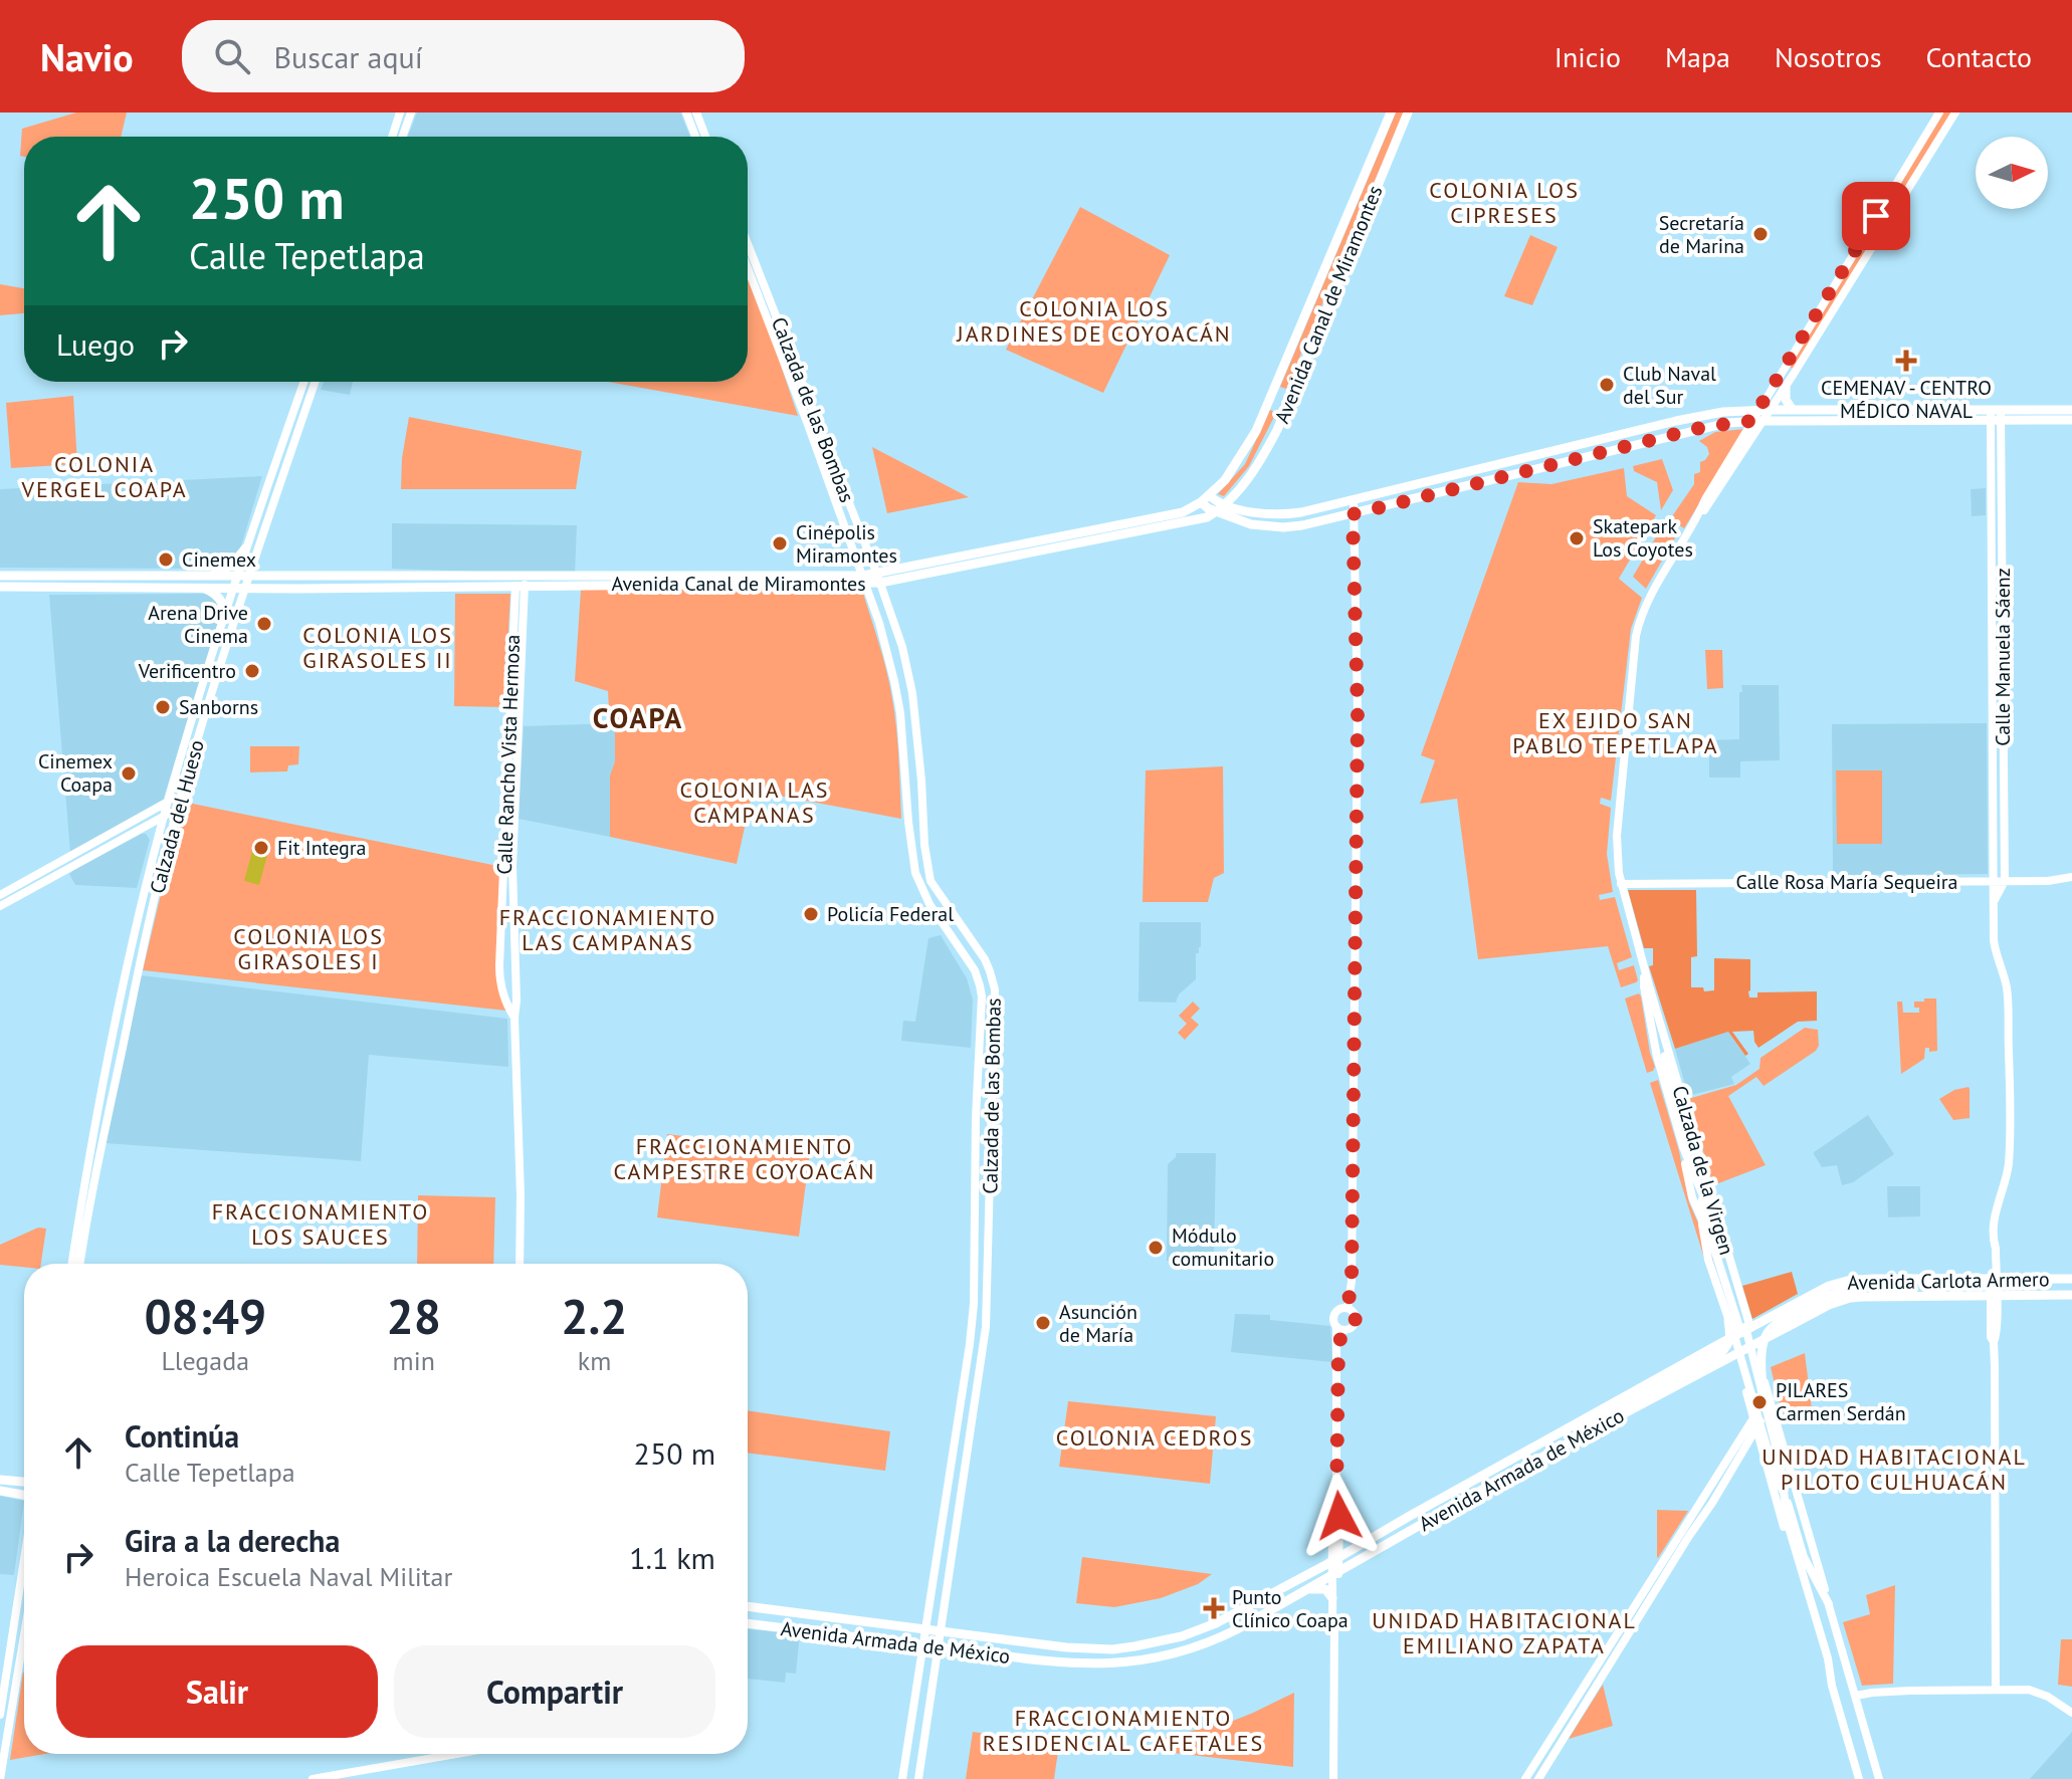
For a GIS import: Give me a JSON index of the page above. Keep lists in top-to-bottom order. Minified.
{"streets":{"main road":["Avenida Canal de Miramontes","Calzada de las Bombas","Calle Manuela Sáenz","Calle Rancho Vista Hermosa","Calzada del Hueso","Calle Rosa María Sequeira","Calzada de la Virgen","Avenida Carlota Armero","Avenida Armada de México"]},"crossings":[["Avenida Canal de Miramontes","Calzada de las Bombas"],["Avenida Canal de Miramontes","Calle Rancho Vista Hermosa"],["Avenida Canal de Miramontes","Calzada del Hueso"],["Calzada de las Bombas","Avenida Armada de México"],["Calle Manuela Sáenz","Calle Rosa María Sequeira"],["Calle Manuela Sáenz","Avenida Carlota Armero"],["Calle Rosa María Sequeira","Calzada de la Virgen"],["Calzada de la Virgen","Avenida Carlota Armero"],["Calzada de la Virgen","Avenida Armada de México"],["Avenida Carlota Armero","Avenida Armada de México"]],"districts":["COLONIA LOS CIPRESES","COLONIA LOS JARDINES DE COYOACÁN","COLONIA VERGEL COAPA","COLONIA LOS GIRASOLES II","COAPA","EX EJIDO SAN PABLO TEPETLAPA","COLONIA LAS CAMPANAS","FRACCIONAMIENTO LAS CAMPANAS","COLONIA LOS GIRASOLES I","FRACCIONAMIENTO CAMPESTRE COYOACÁN","FRACCIONAMIENTO LOS SAUCES","COLONIA CEDROS","UNIDAD HABITACIONAL PILOTO CULHUACÁN","UNIDAD HABITACIONAL EMILIANO ZAPATA","FRACCIONAMIENTO RESIDENCIAL CAFETALES"],"places":{"other":["Secretaría de Marina","Club Naval del Sur","Skatepark Los Coyotes","Cinépolis Miramontes","Cinemex","Arena Drive Cinema","Verificentro","Sanborns","Cinemex Coapa","Fit Integra","Policía Federal","Módulo comunitario","Asunción de María","PILARES Carmen Serdán"],"health":["CEMENAV - CENTRO MÉDICO NAVAL","Punto Clínico Coapa"]},"north":"right","page":{"header":"Navio","search":"Buscar aquí","nav":["Inicio","Mapa","Nosotros","Contacto"],"turn":["250 m","Calle Tepetlapa"],"then":"Luego","eta":["08:49","Llegada","28","min","2.2","km"],"list":[{"name":"Continúa","note":"Calle Tepetlapa","value":"250 m"},{"name":"Gira a la derecha","note":"Heroica Escuela Naval Militar","value":"1.1 km"}],"buttons":["Salir","Compartir"]}}
